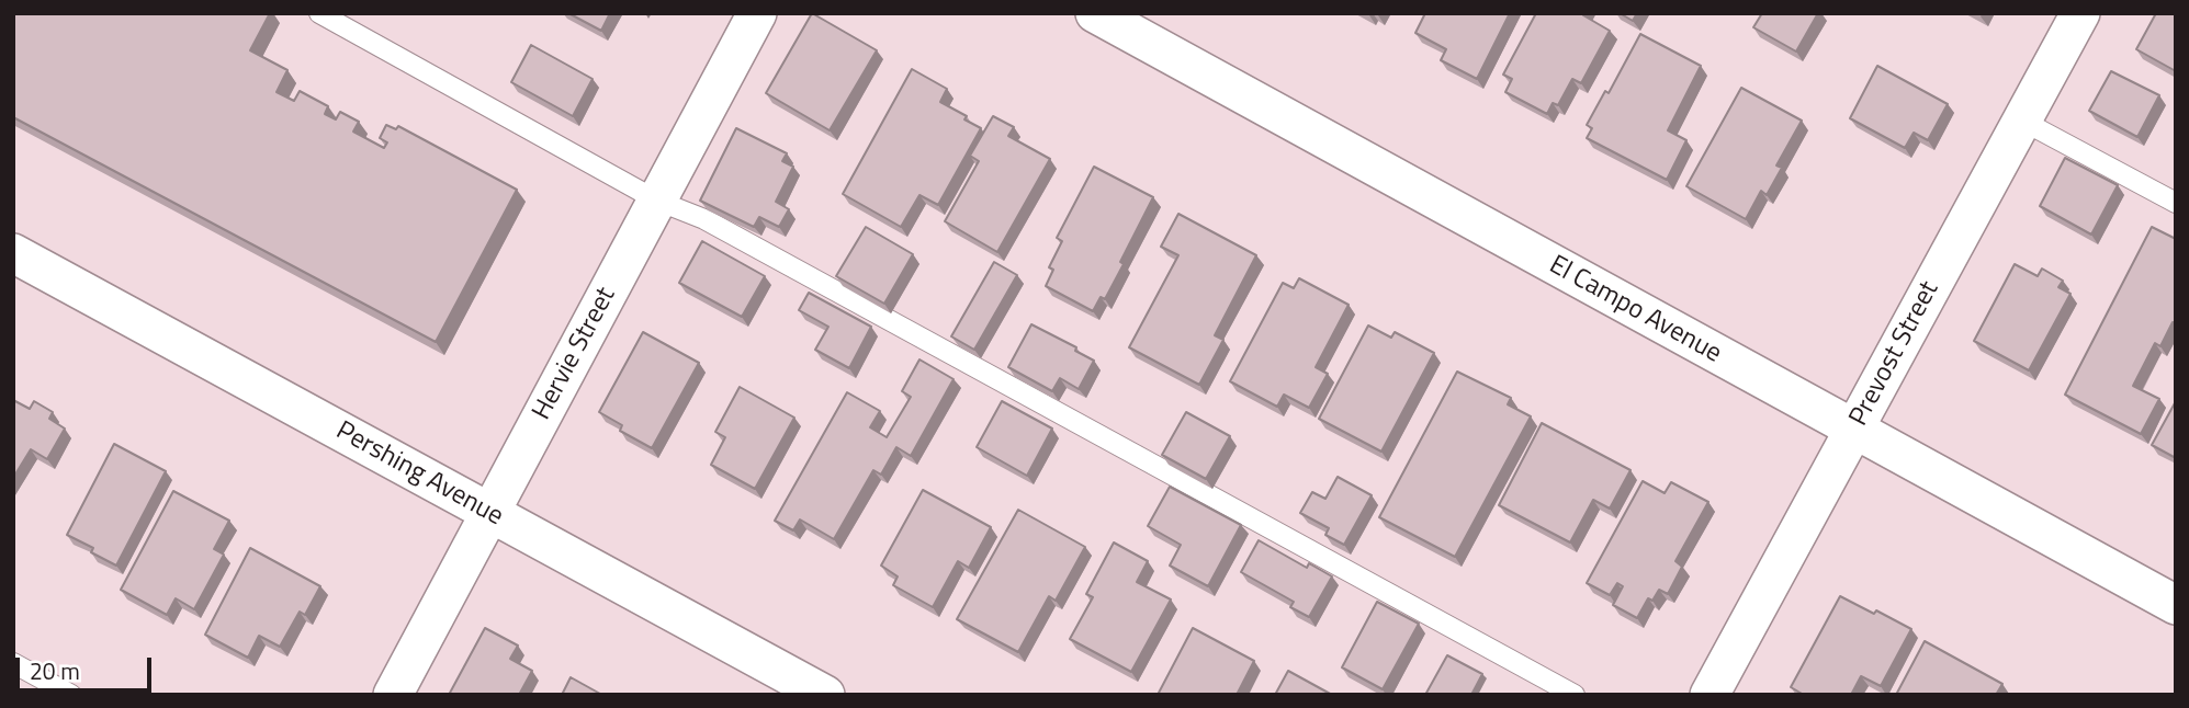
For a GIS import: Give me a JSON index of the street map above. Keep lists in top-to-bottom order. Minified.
{"streets":{"street":["El Campo Avenue","Hervie Street","Prevost Street","Pershing Avenue"]},"crossings":[["El Campo Avenue","Prevost Street"],["Hervie Street","Pershing Avenue"]],"scale_bar":"20 m"}
